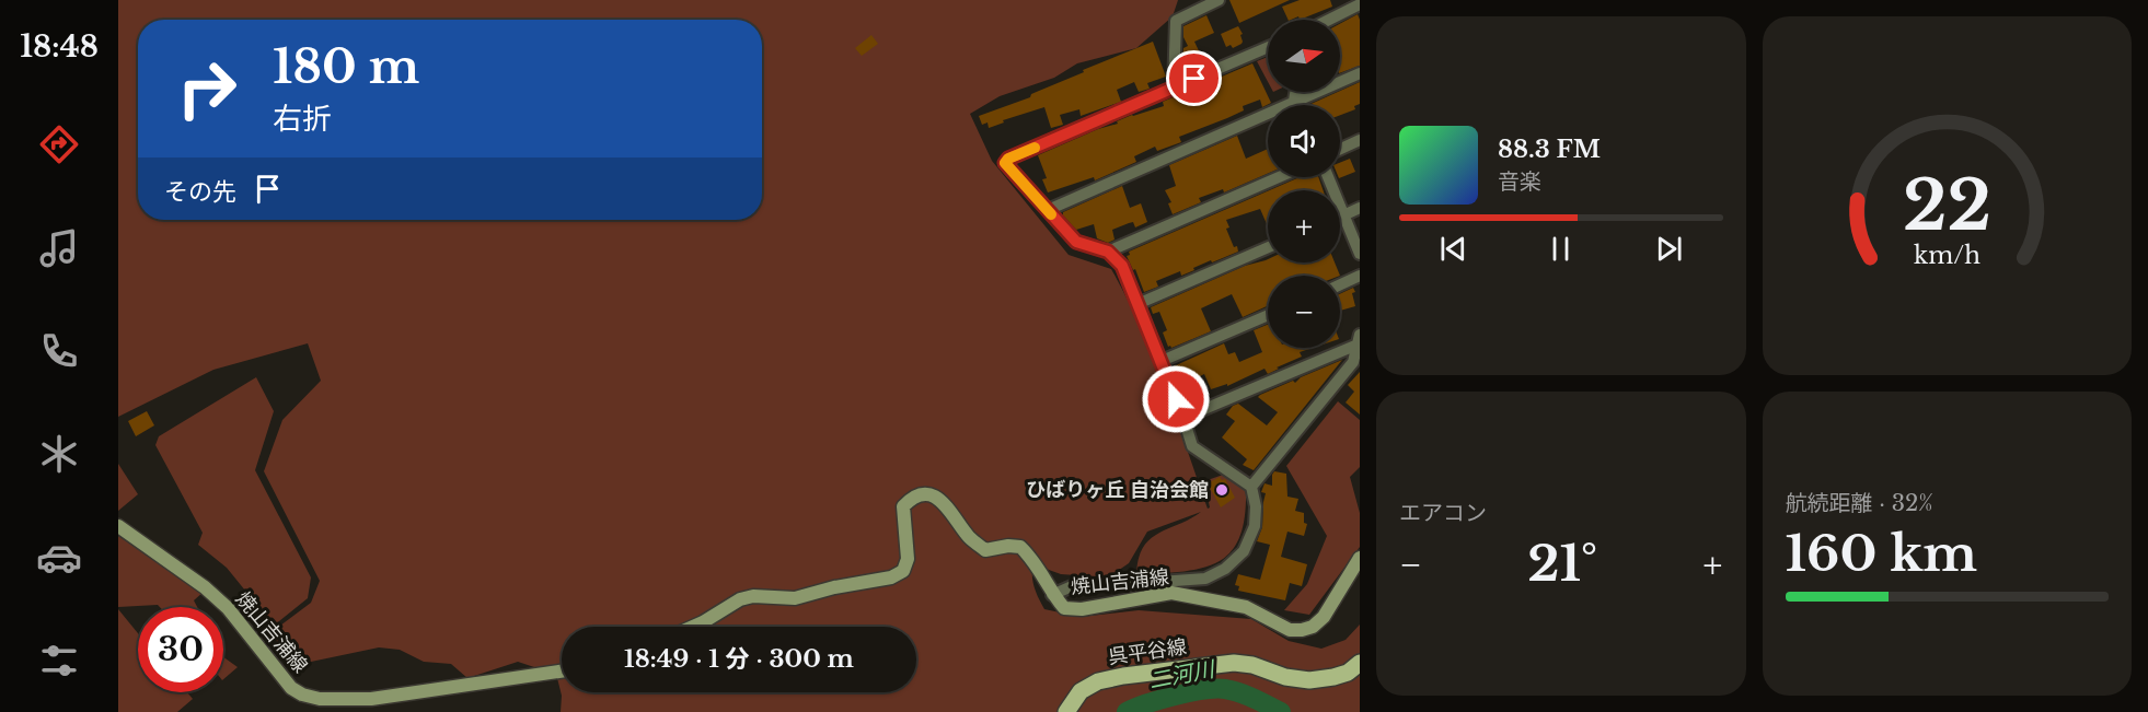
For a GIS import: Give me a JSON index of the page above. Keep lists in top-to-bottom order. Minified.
{"streets":{"main road":["焼山吉浦線","呉平谷線"]},"water":["二河川"],"places":["ひばりヶ丘 自治会館"],"north":"right","page":{"tabs":"18:48","map_buttons":["+","−"],"turn":["180 m","右折"],"song":["88.3 FM","音楽"],"then":"その先","tile":["エアコン",["航続距離 · 32%","160 km"]],"heat":["−","21°","+"],"limit":"30","trip":"18:49 · 1 分 · 300 m","gauge":["22","km/h"]}}
